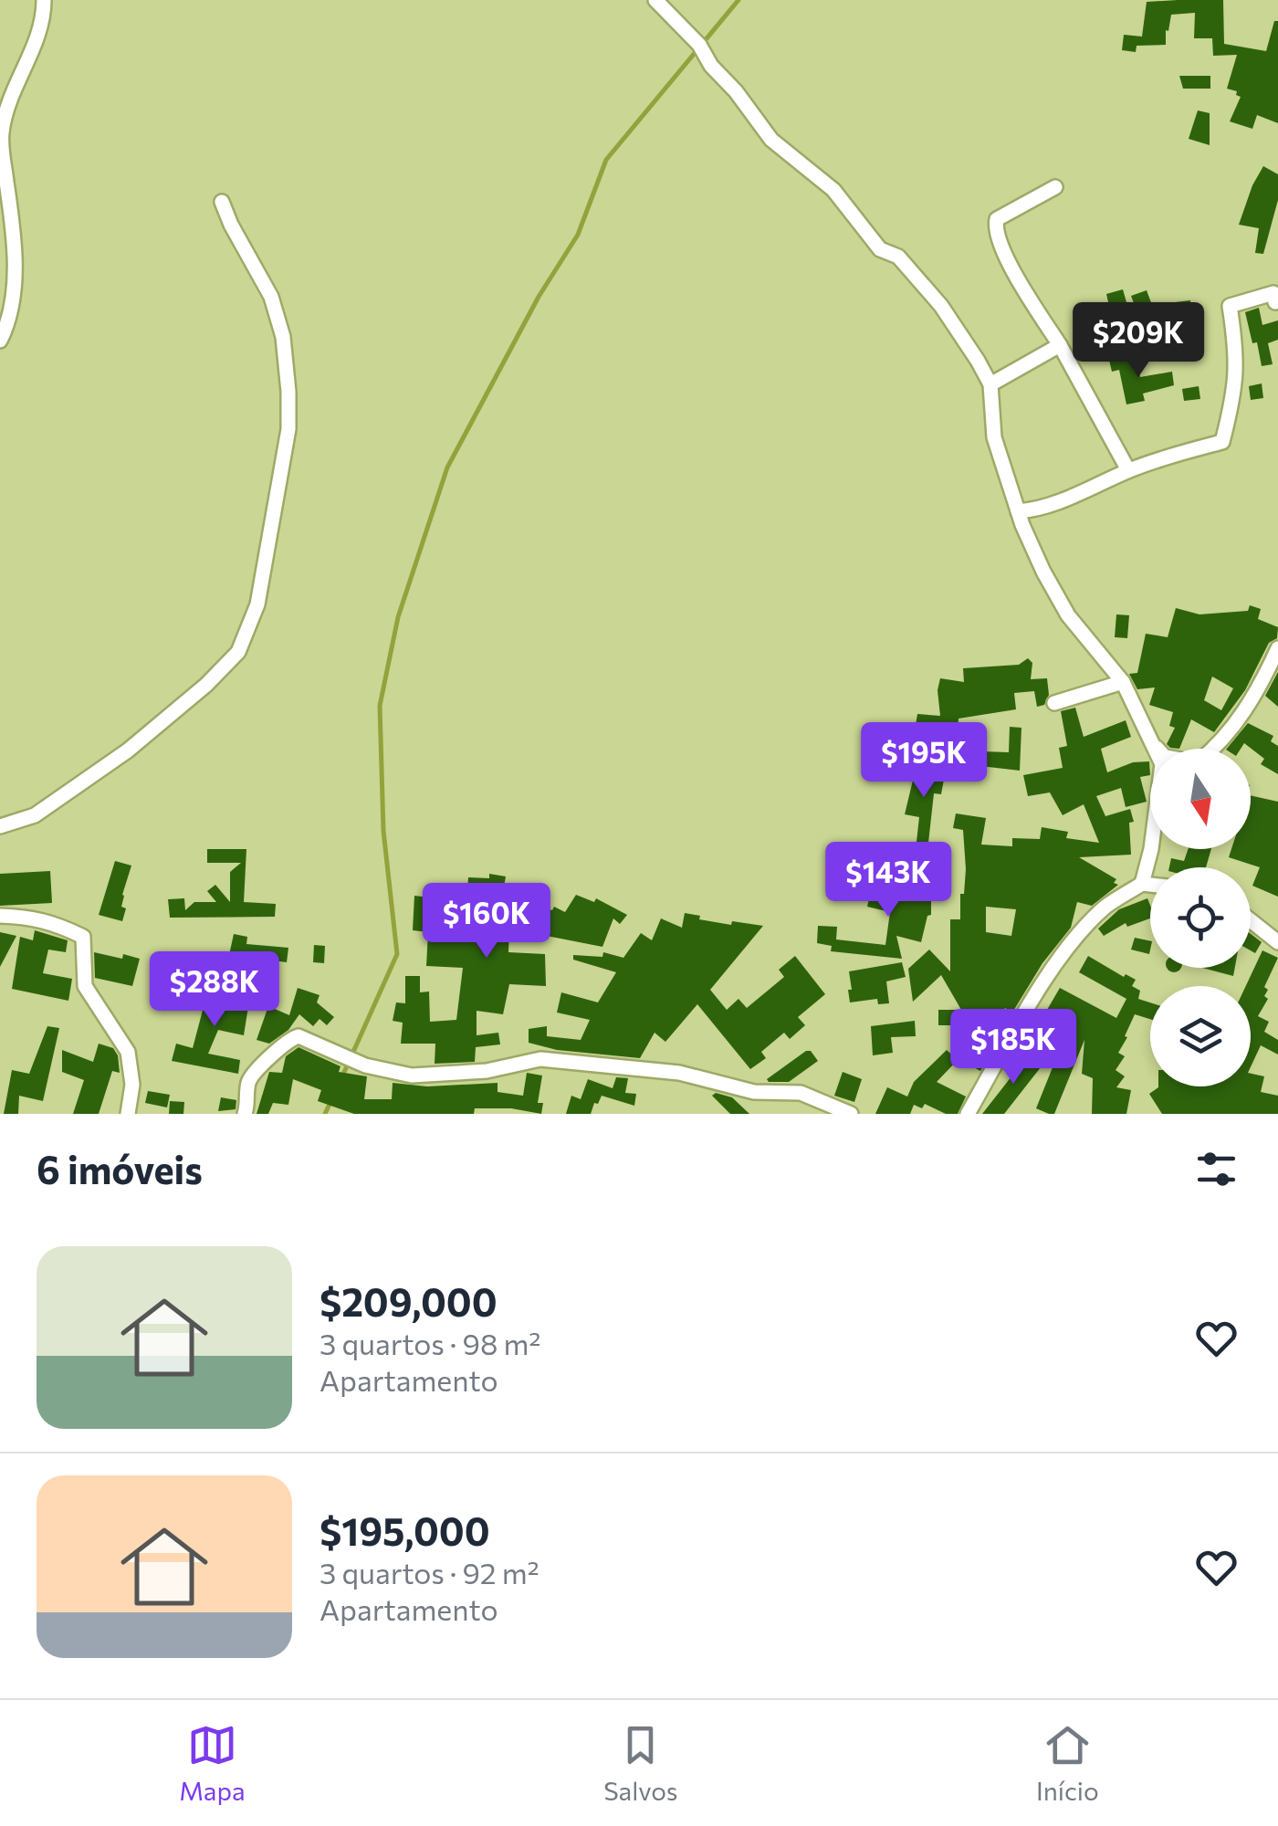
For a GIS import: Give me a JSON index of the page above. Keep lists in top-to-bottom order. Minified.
{"north":"bottom","page":{"price":["$209K","$195K","$143K","$160K","$288K","$185K"],"heading":"6 imóveis","list":[{"name":"$209,000","note":"3 quartos · 98 m² · Apartamento"},{"name":"$195,000","note":"3 quartos · 92 m² · Apartamento"}],"tabs":["Mapa","Salvos","Início"]}}
